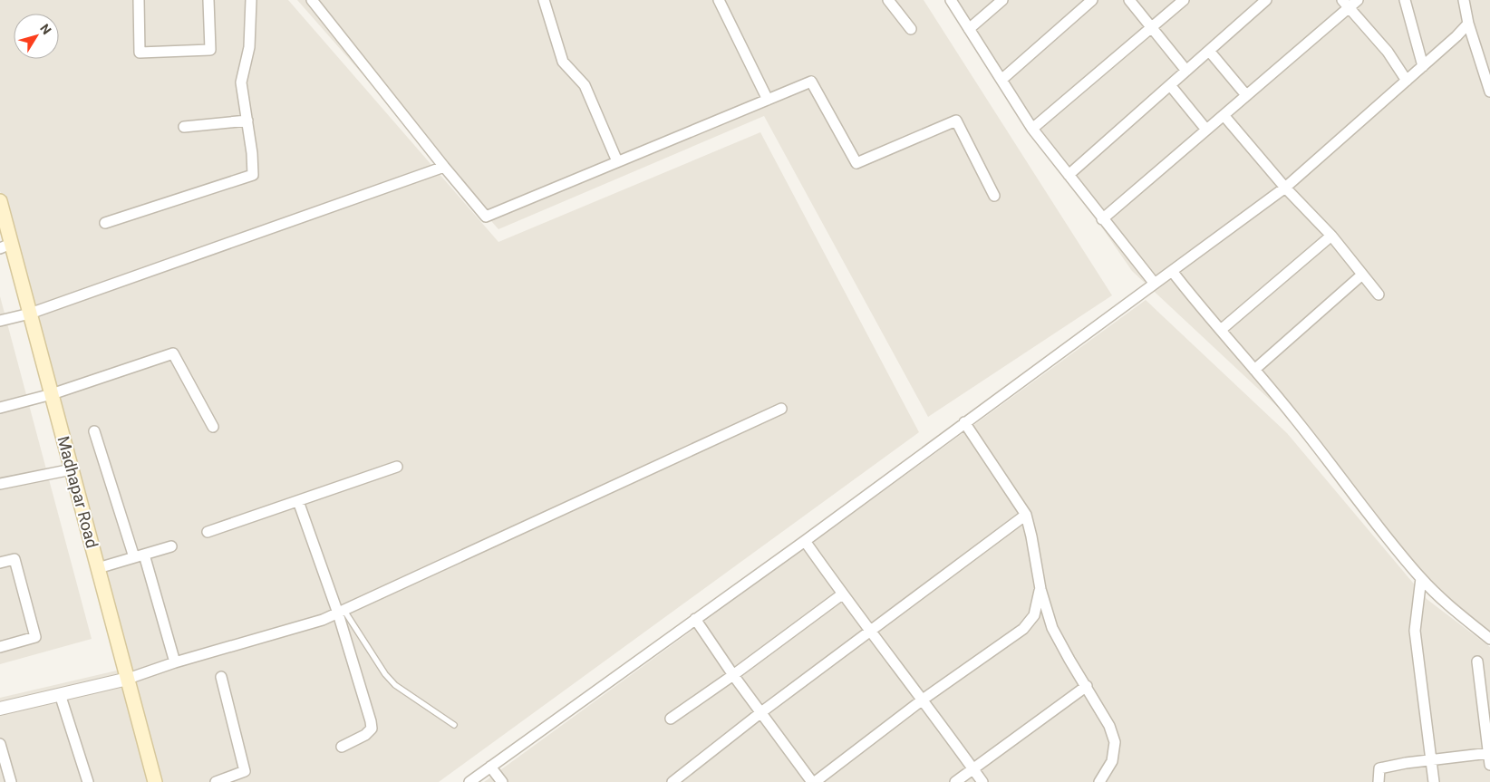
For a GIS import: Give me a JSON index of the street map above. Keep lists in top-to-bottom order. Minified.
{"streets":{"main road":["Madhapar Road"]},"north":"top right"}
